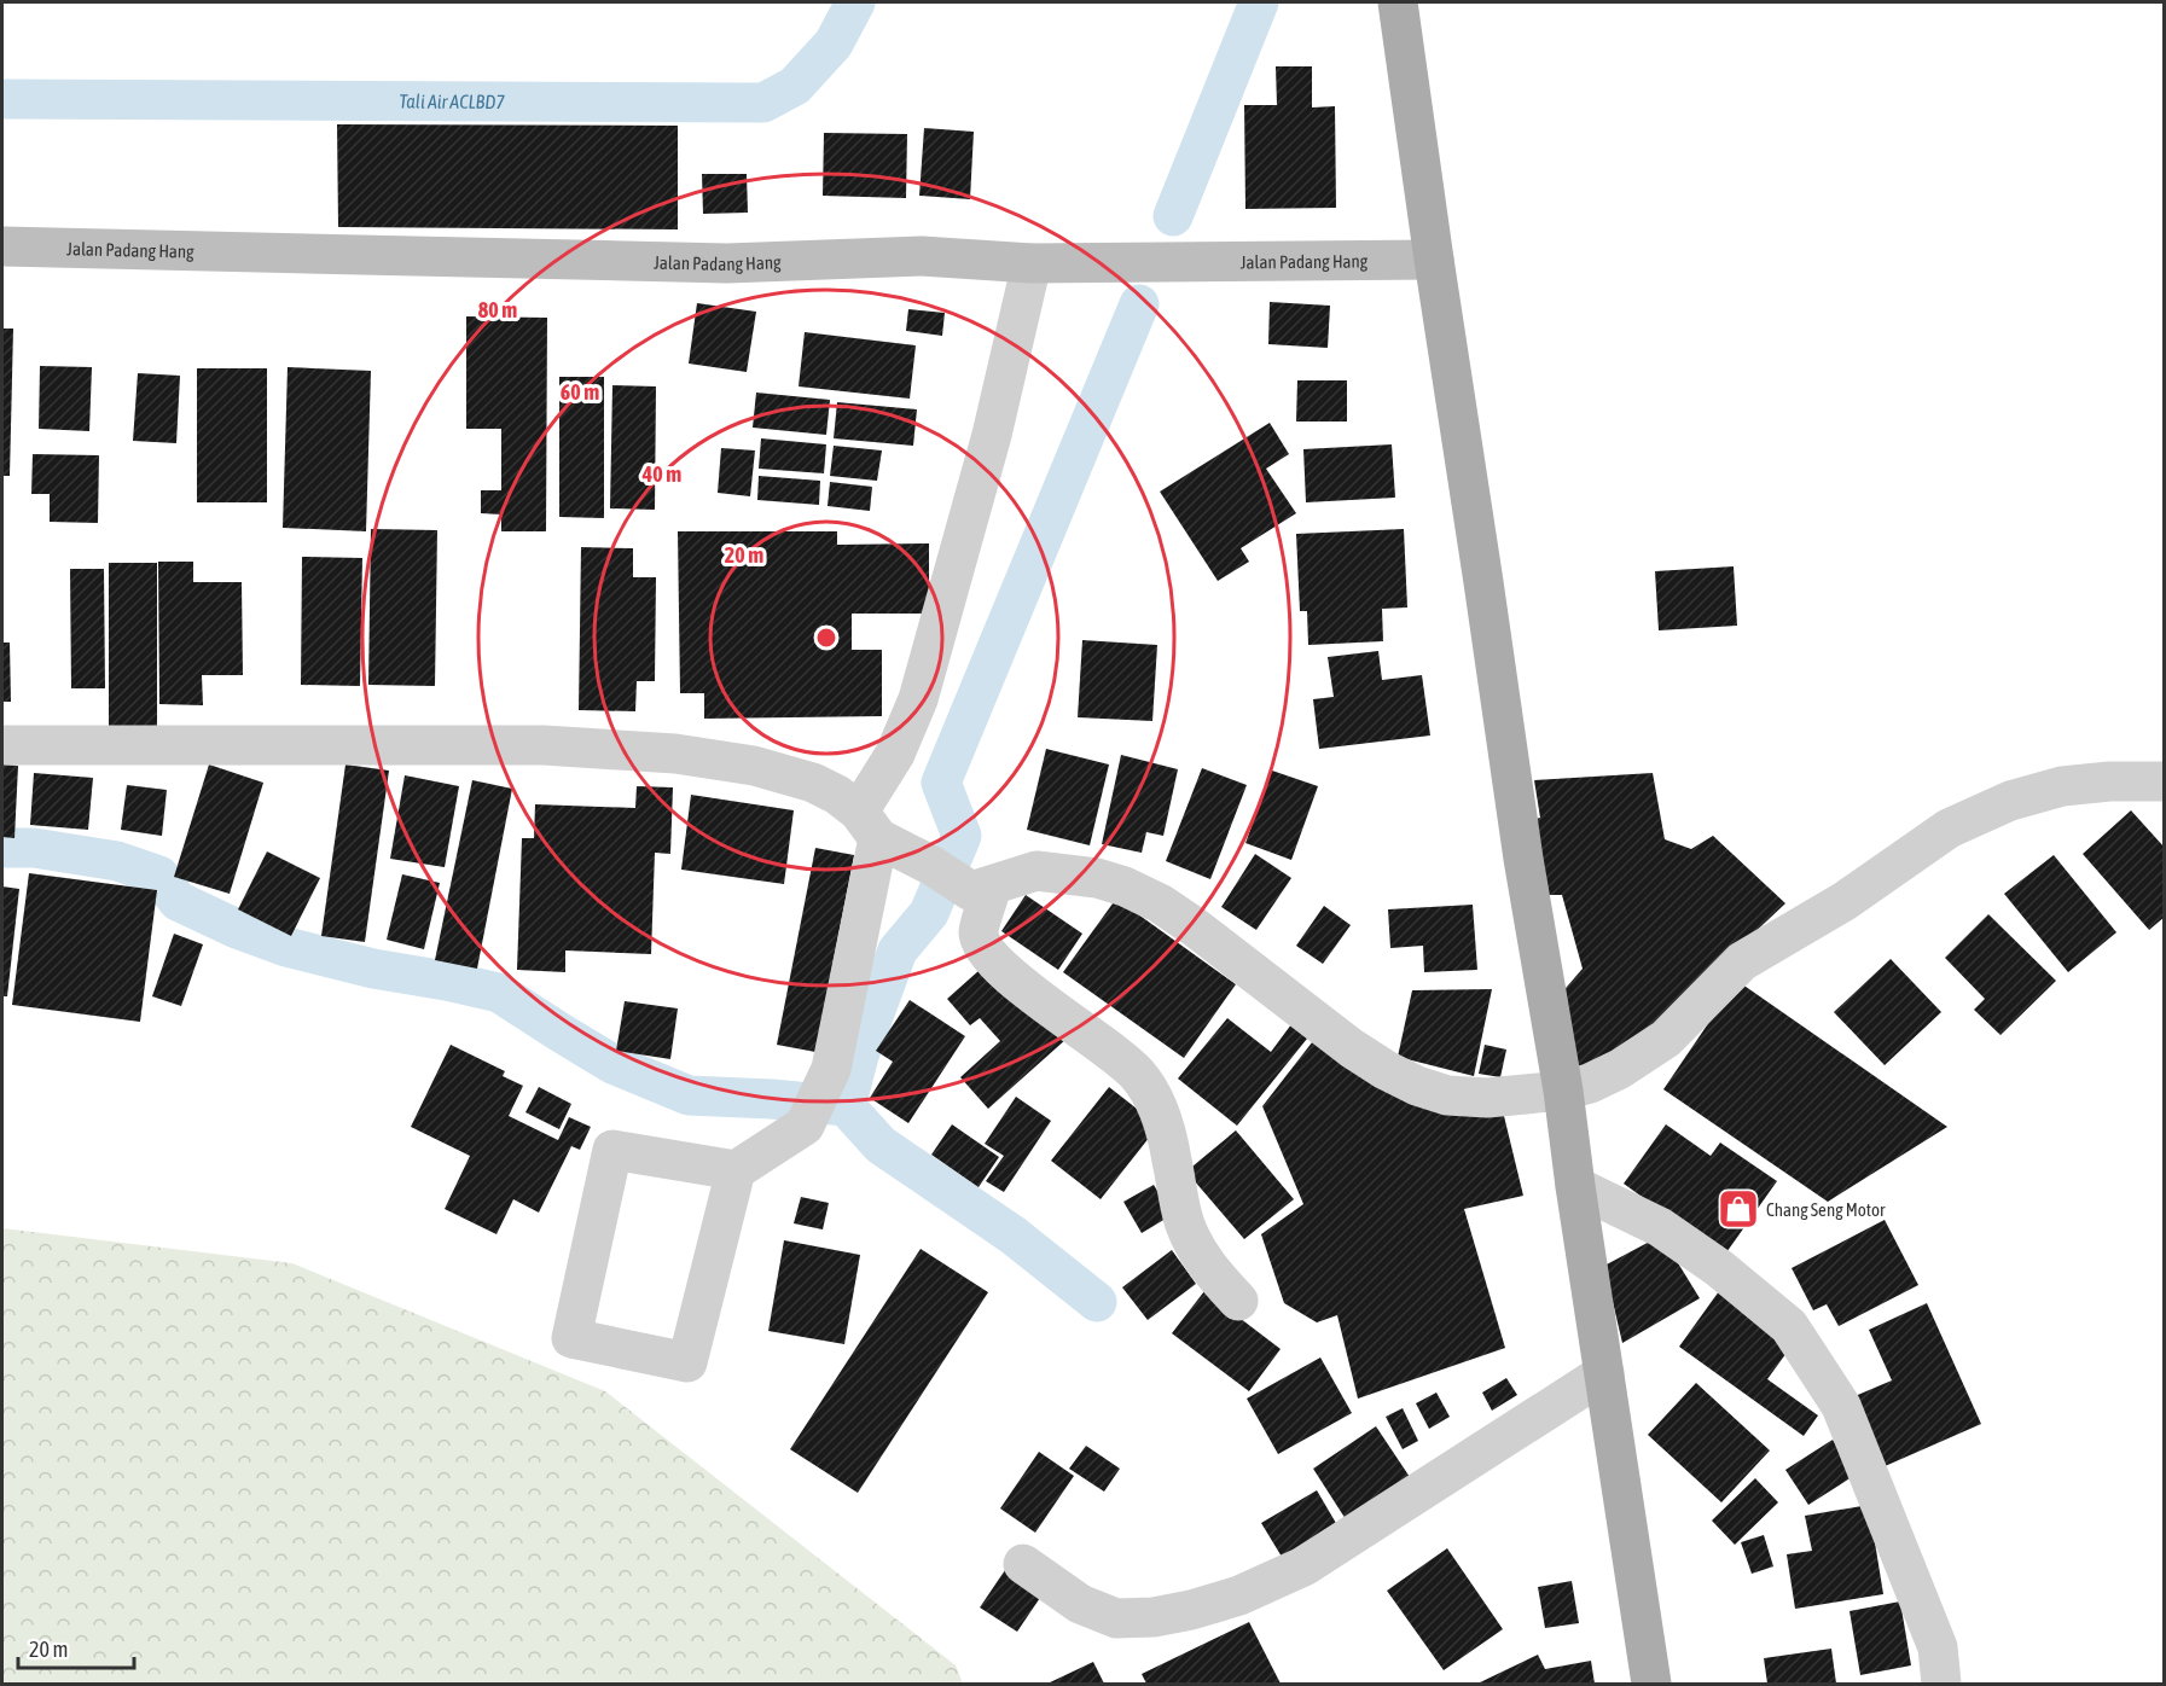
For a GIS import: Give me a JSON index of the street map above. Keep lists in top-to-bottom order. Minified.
{"streets":{"main road":["Jalan Padang Hang"]},"water":["Tali Air ACLBD7"],"places":{"shop":["Chang Seng Motor"]},"scale_bar":"20 m","rings":["80 m","60 m","40 m","20 m"]}
